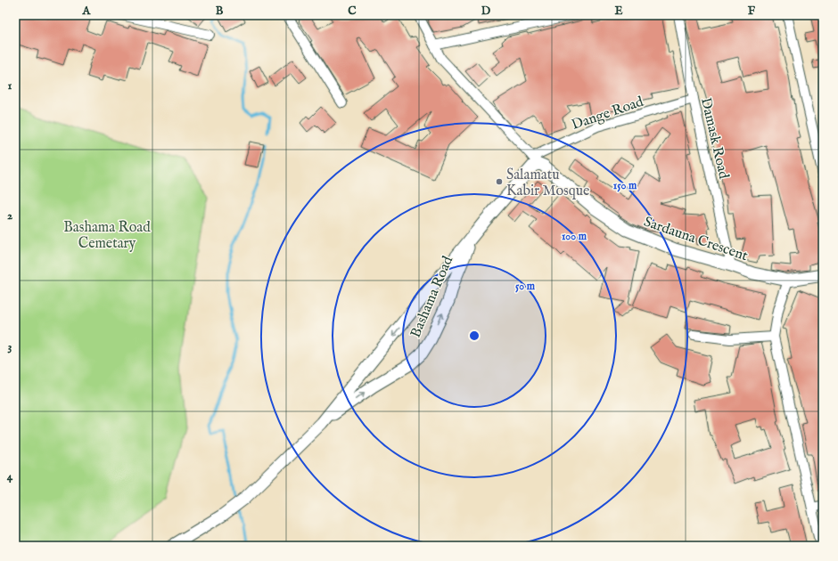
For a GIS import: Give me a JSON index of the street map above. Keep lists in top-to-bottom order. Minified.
{"streets":{"street":["Dange Road","Damask Road","Sardauna Crescent","Bashama Road"]},"crossings":[["Dange Road","Damask Road"],["Dange Road","Sardauna Crescent"],["Dange Road","Bashama Road"],["Damask Road","Sardauna Crescent"],["Sardauna Crescent","Bashama Road"]],"parks":["Bashama Road Cemetary"],"places":["Salamatu Kabir Mosque"],"grid":{"columns":["A","B","C","D","E","F"],"rows":["1","2","3","4"]},"rings":["150 m","100 m","50 m"]}
